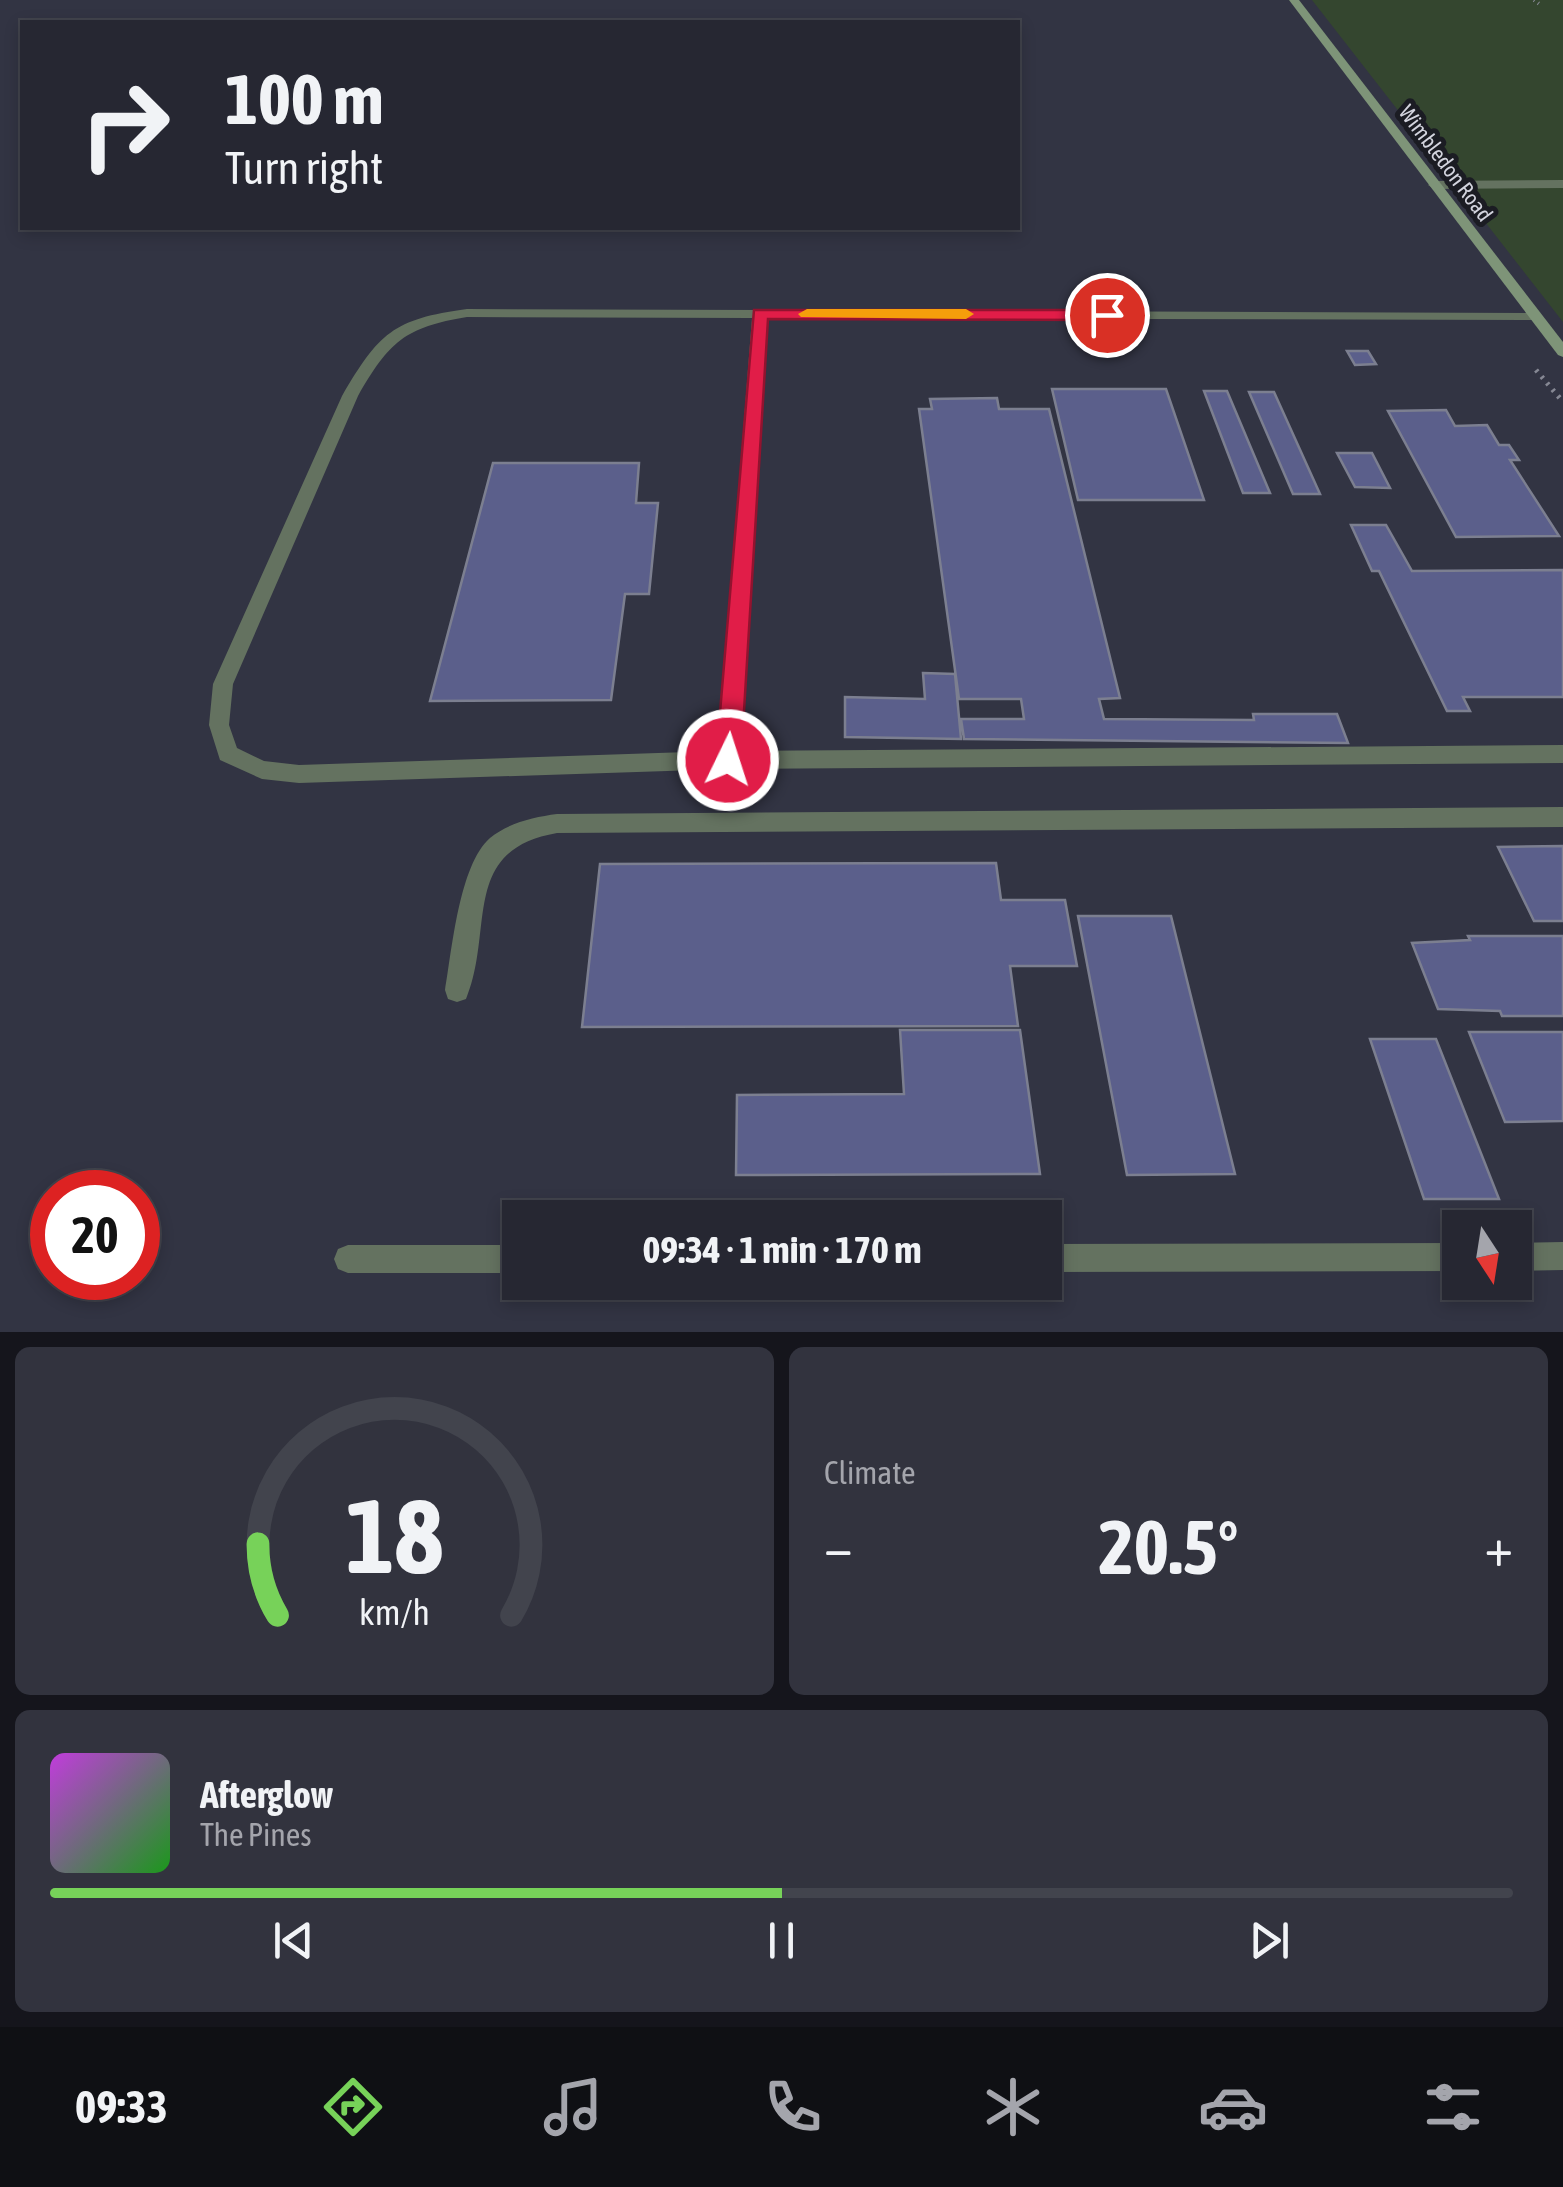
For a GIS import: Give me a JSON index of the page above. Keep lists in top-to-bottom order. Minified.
{"streets":{"main road":["Wimbledon Road"]},"north":"bottom","page":{"turn":["100 m","Turn right"],"limit":"20","trip":"09:34 · 1 min · 170 m","tile":"Climate","heat":["−","20.5°","+"],"song":["Afterglow","The Pines"],"tabs":"09:33","gauge":["18","km/h"]}}
